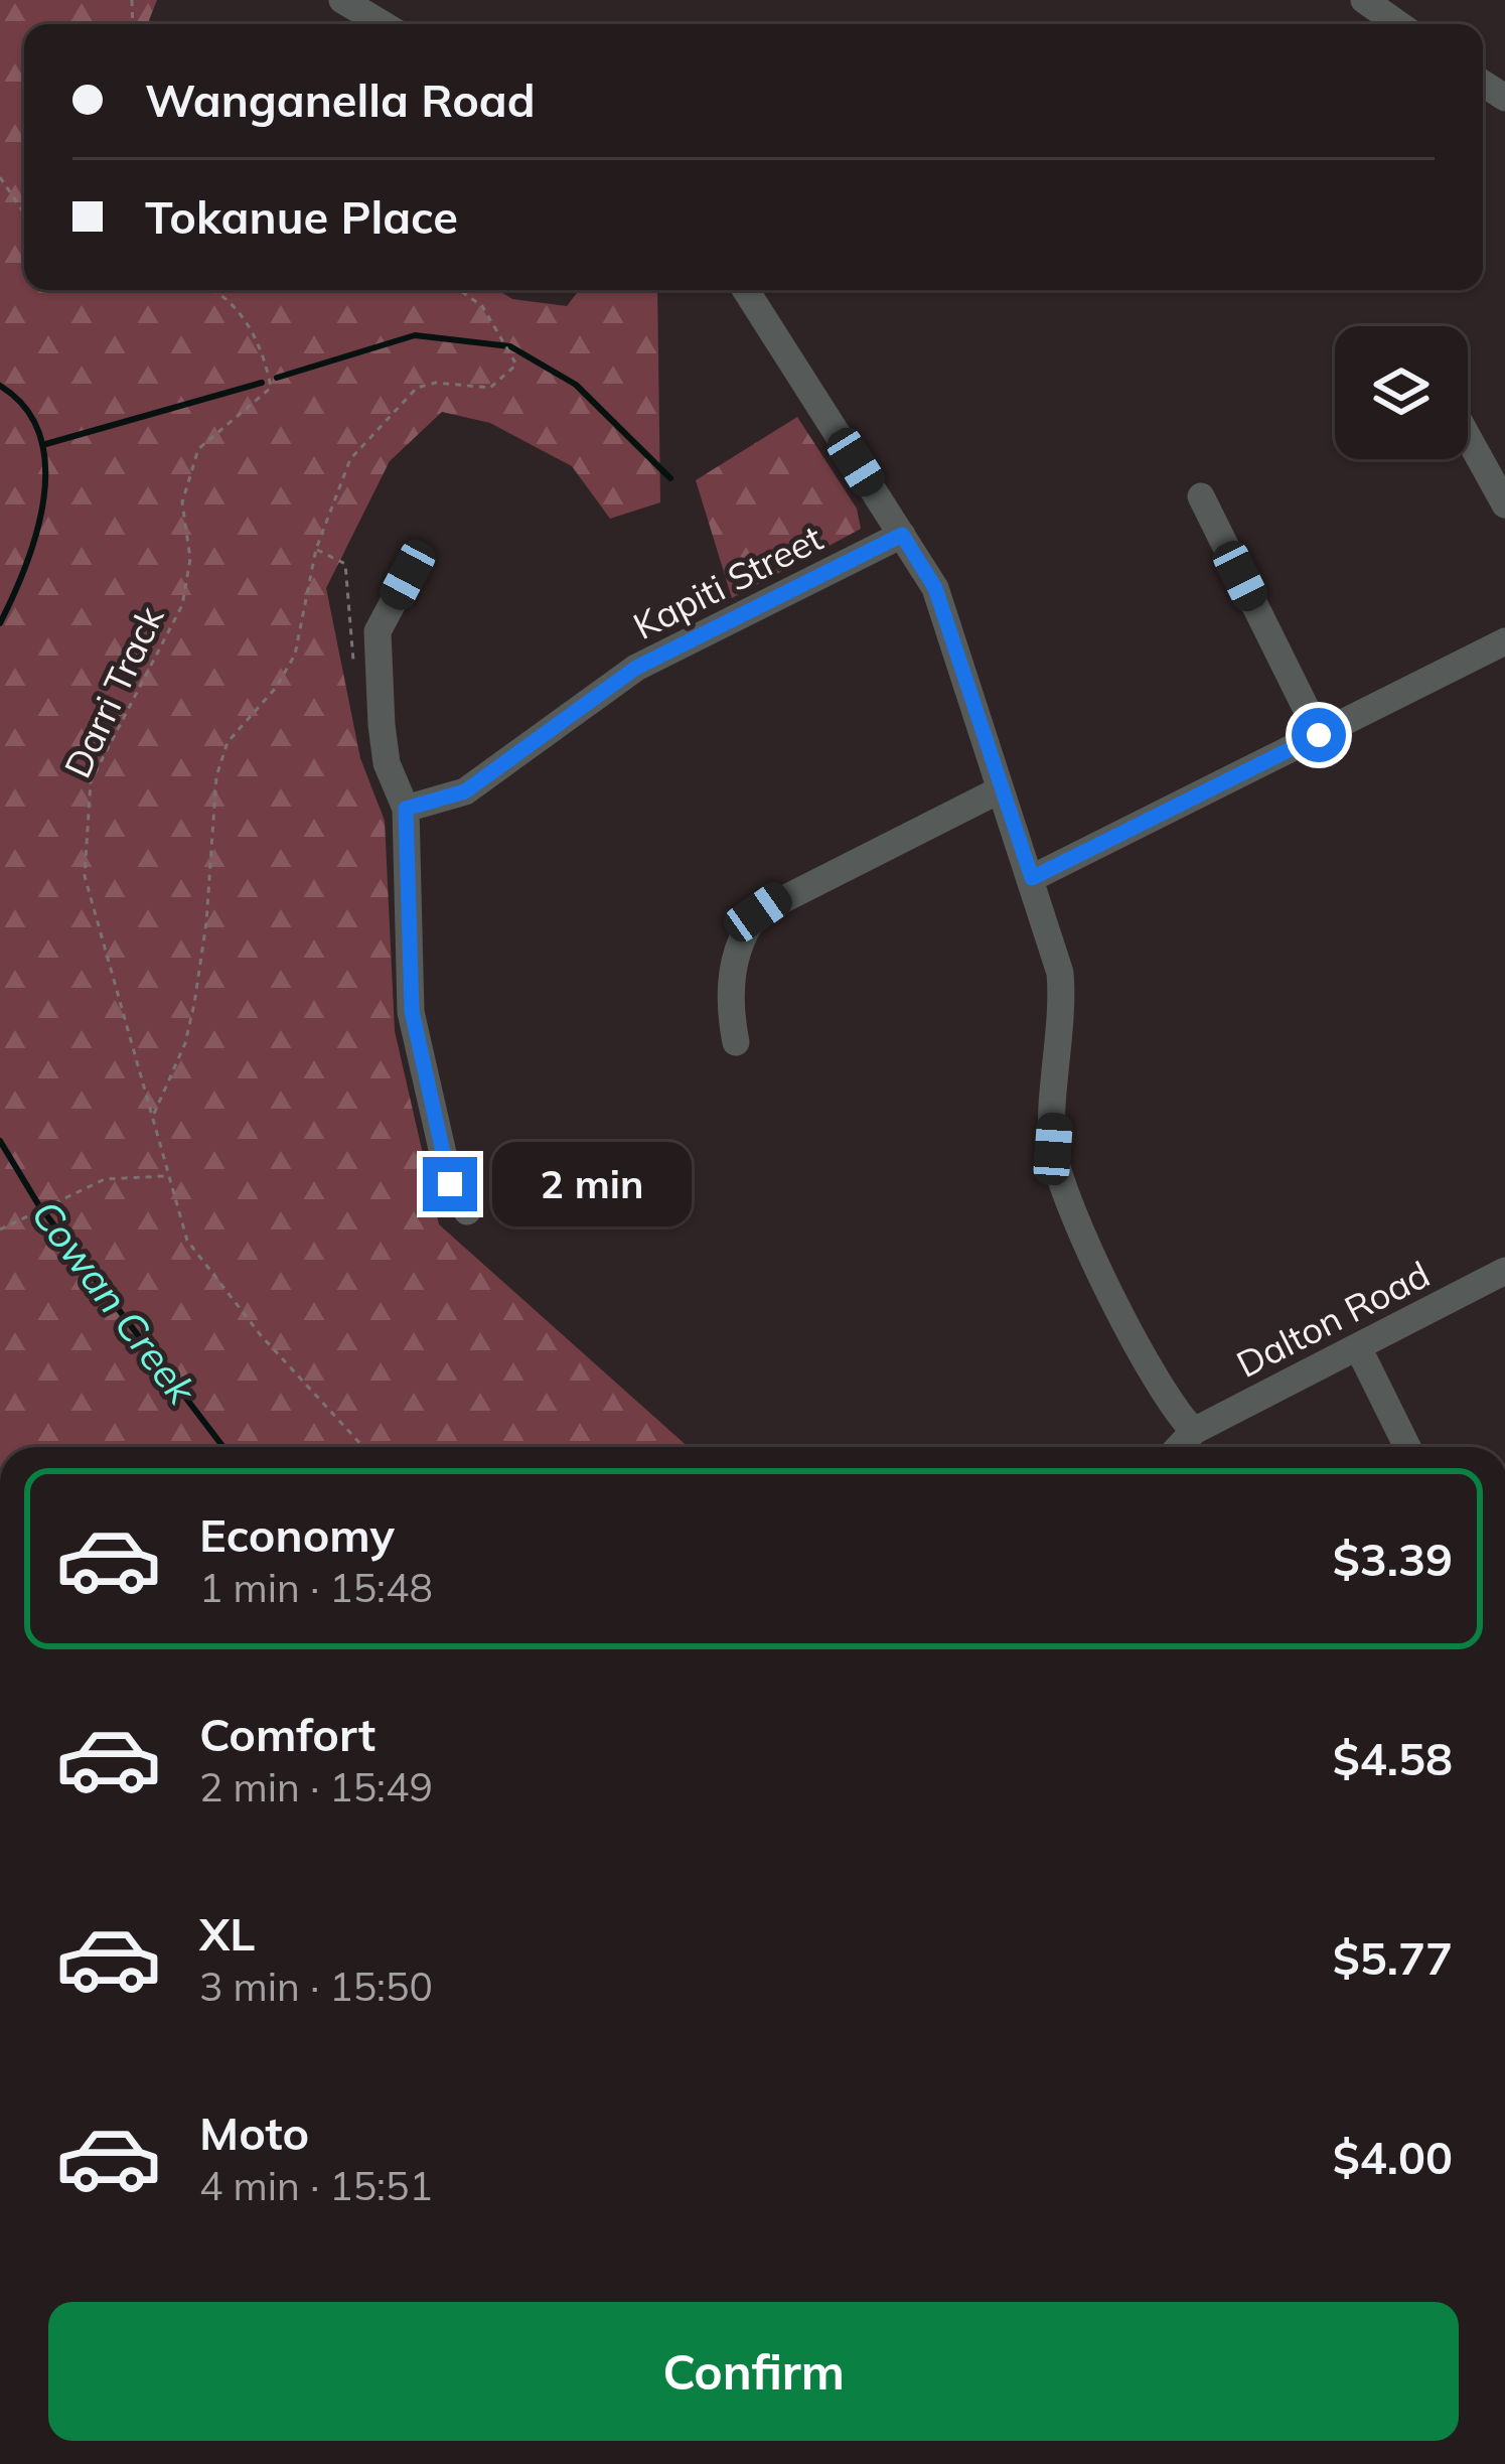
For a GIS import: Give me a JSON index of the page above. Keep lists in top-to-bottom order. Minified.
{"streets":{"street":["Kapiti Street","Dalton Road"],"path":["Darri Track"]},"water":["Cowan Creek"],"page":{"banner":["Wanganella Road","Tokanue Place"],"bubble":"2 min","list":[{"name":"Economy","note":"1 min · 15:48","value":"$3.39"},{"name":"Comfort","note":"2 min · 15:49","value":"$4.58"},{"name":"XL","note":"3 min · 15:50","value":"$5.77"},{"name":"Moto","note":"4 min · 15:51","value":"$4.00"}],"buttons":"Confirm"}}
